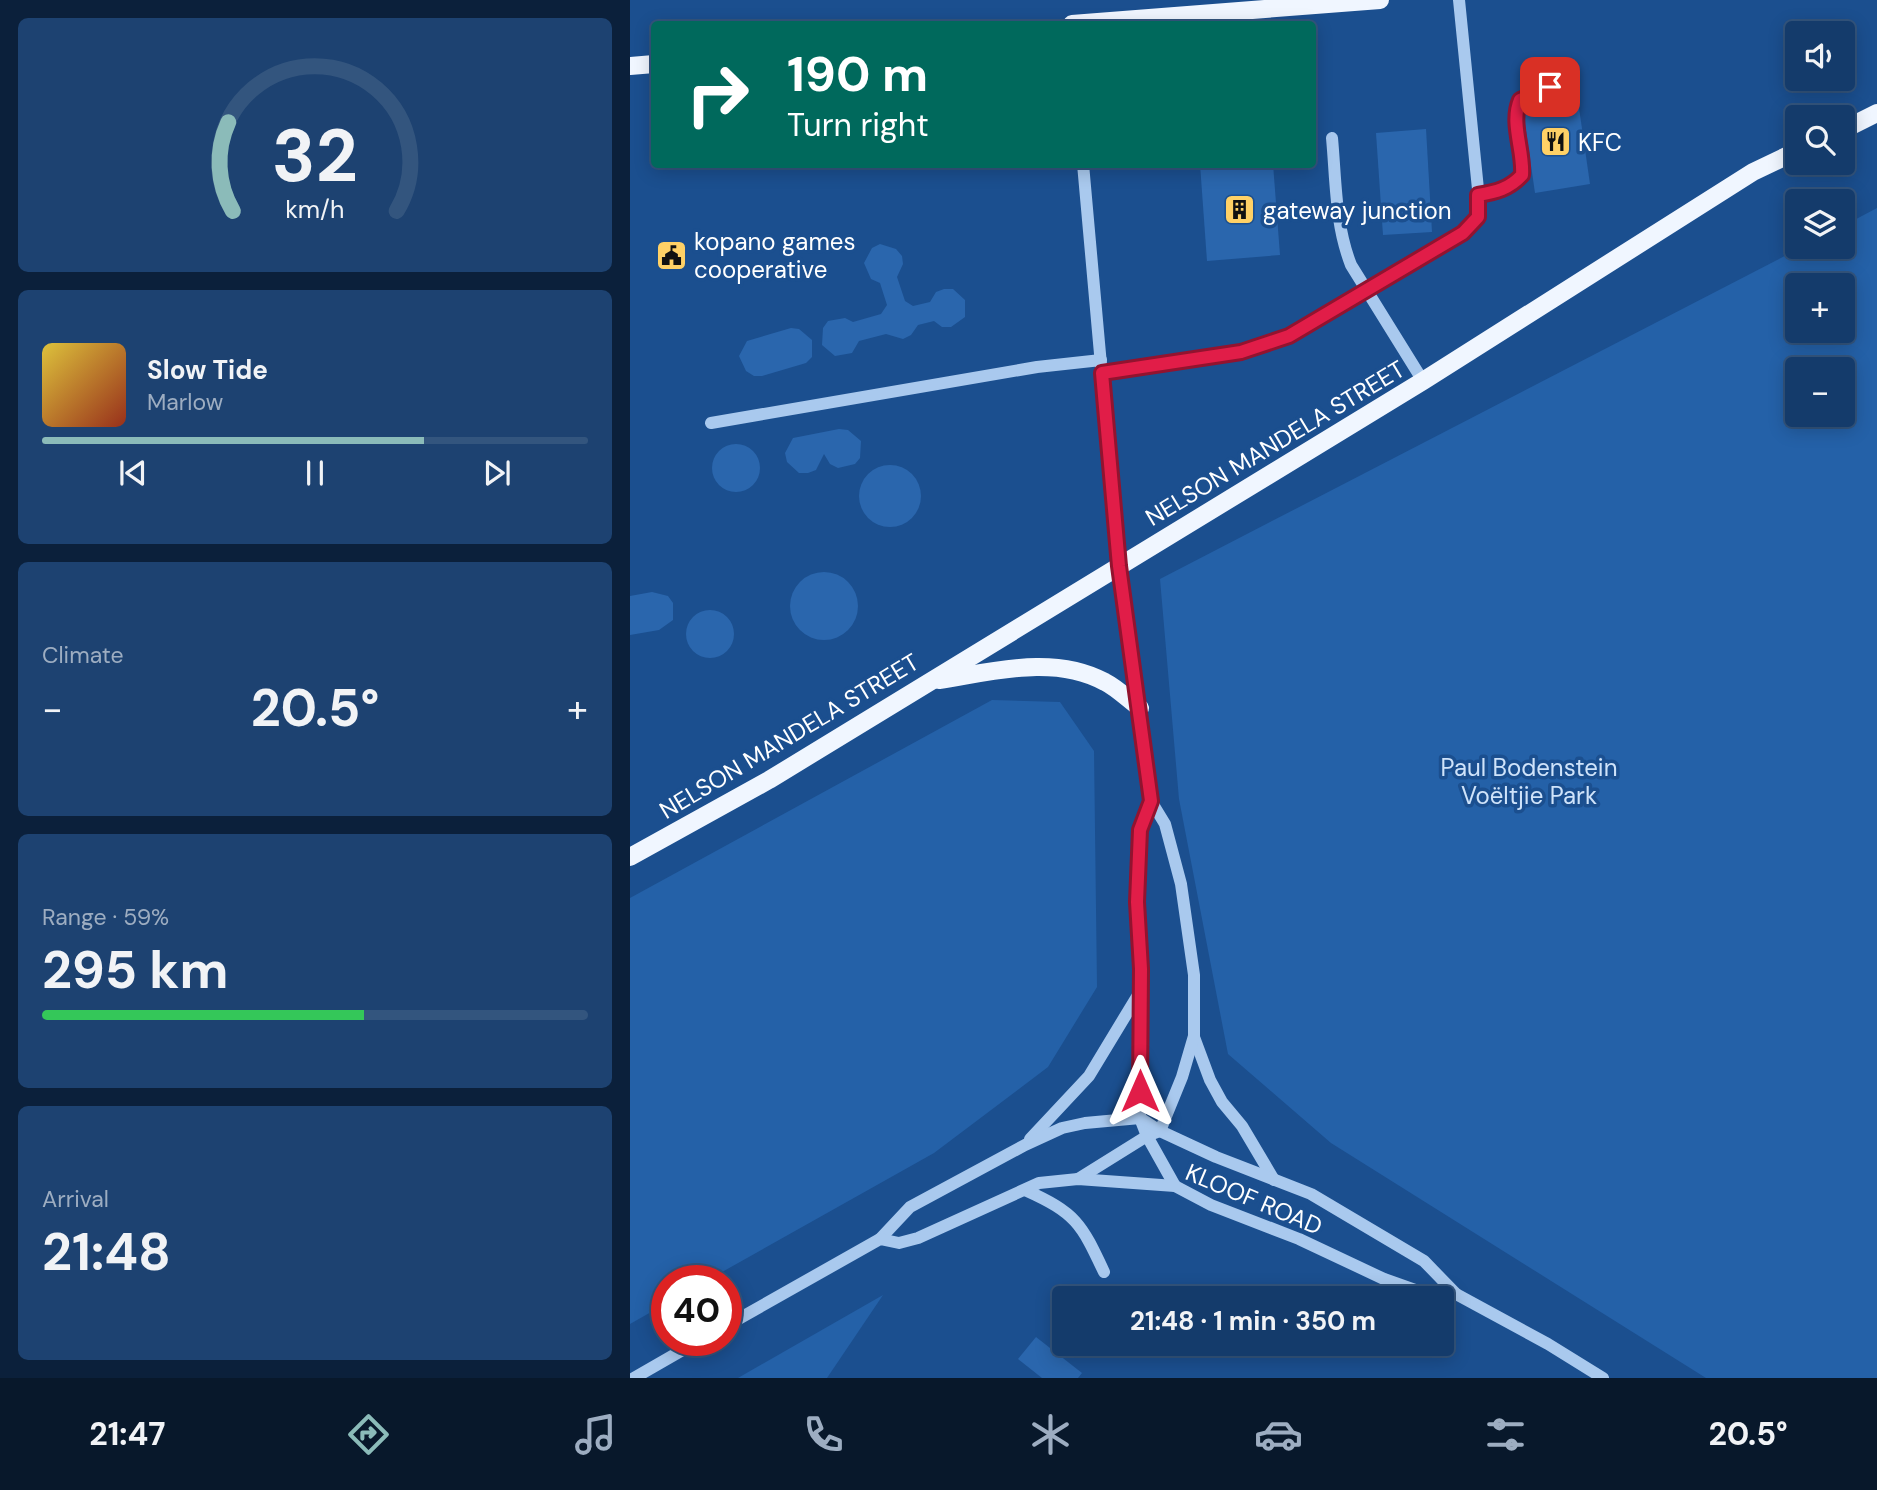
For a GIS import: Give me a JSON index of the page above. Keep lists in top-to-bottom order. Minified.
{"streets":{"main road":["NELSON MANDELA STREET"],"street":["KLOOF ROAD"]},"parks":["Paul Bodenstein Voëltjie Park"],"places":{"restaurant":["KFC"],"building":["gateway junction"],"public building":["kopano games cooperative"]},"page":{"map_buttons":["+","−"],"turn":["190 m","Turn right"],"song":["Slow Tide","Marlow"],"tile":["Climate",["Range · 59%","295 km"],["Arrival","21:48"]],"heat":["−","20.5°","+"],"limit":"40","trip":"21:48 · 1 min · 350 m","tabs":["21:47","20.5°"],"gauge":["32","km/h"]}}
